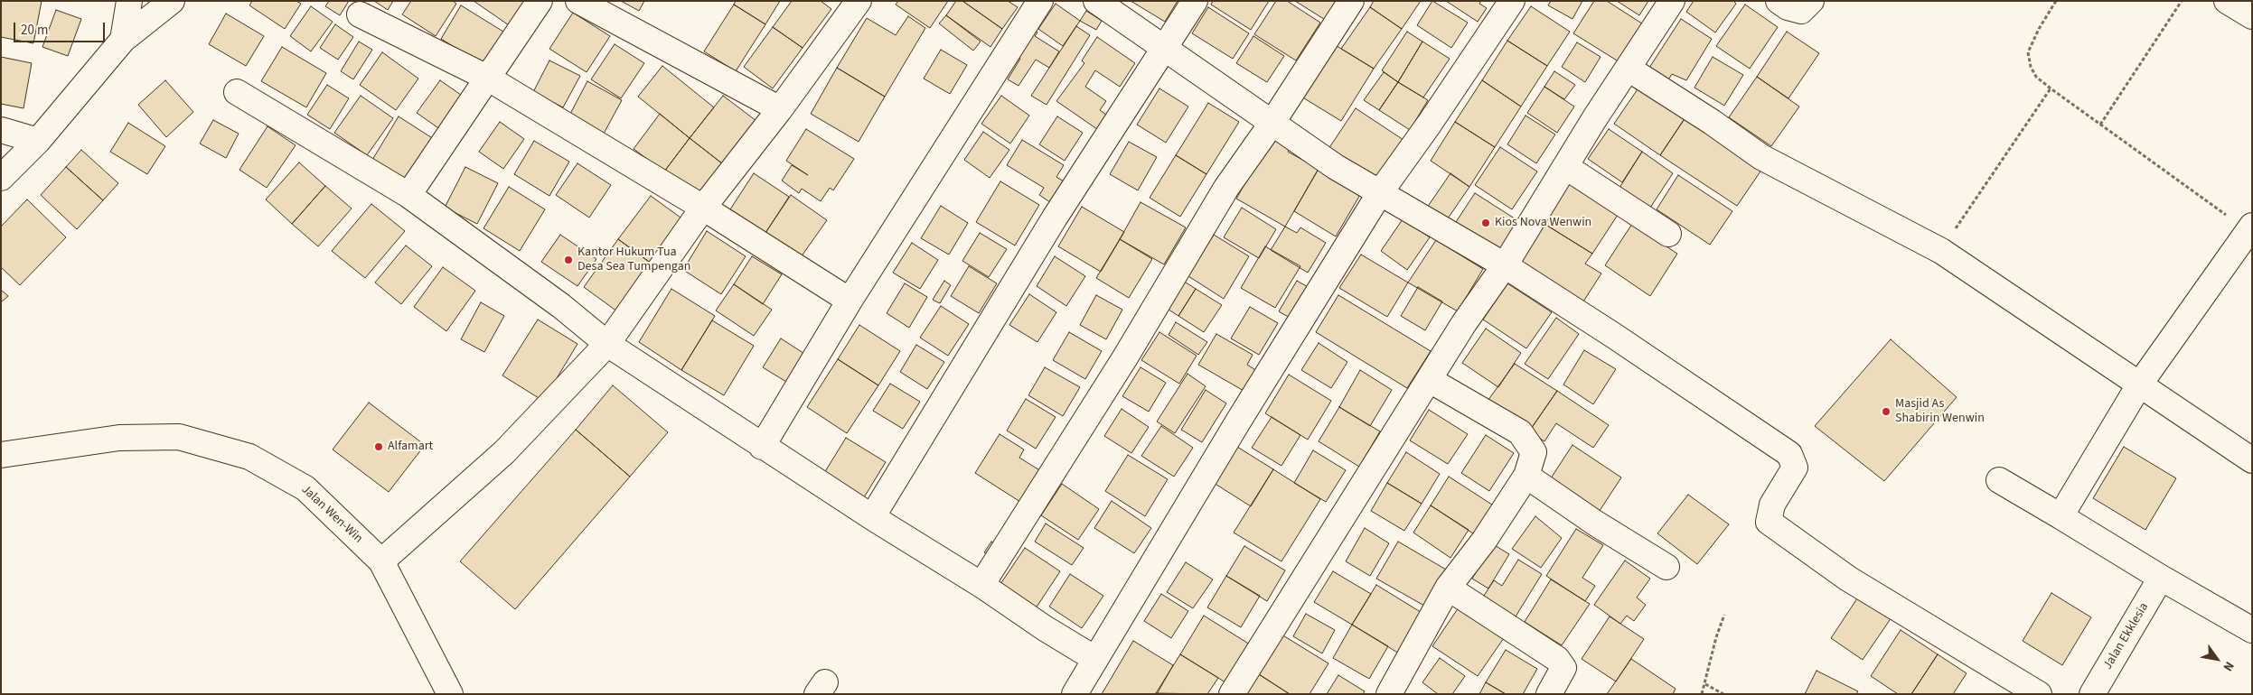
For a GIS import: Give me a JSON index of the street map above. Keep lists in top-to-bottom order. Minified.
{"streets":{"street":["Jalan Wen-Win","Jalan Ekklesia"]},"places":["Kios Nova Wenwin","Kantor Hukum Tua Desa Sea Tumpengan","Masjid As Shabirin Wenwin","Alfamart"],"scale_bar":"20 m","north":"bottom right"}
